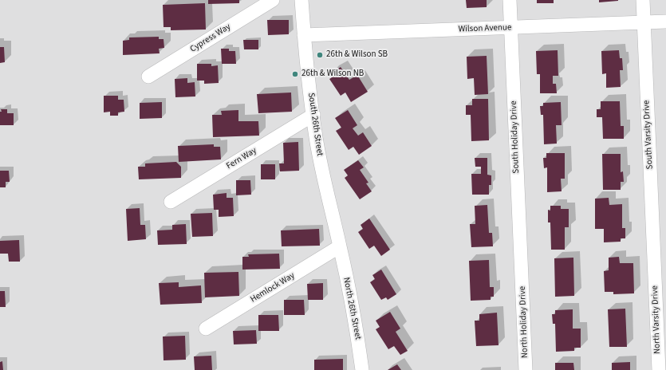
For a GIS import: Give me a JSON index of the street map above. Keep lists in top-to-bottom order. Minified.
{"streets":{"street":["Wilson Avenue","Cypress Way","South 26th Street","South Varsity Drive","South Holiday Drive","Fern Way","Hemlock Way","North 26th Street","North Varsity Drive","North Holiday Drive"]},"crossings":[["Wilson Avenue","South 26th Street"],["Wilson Avenue","South Varsity Drive"],["Wilson Avenue","South Holiday Drive"],["South 26th Street","Fern Way"],["South 26th Street","Hemlock Way"],["South 26th Street","North 26th Street"],["South Varsity Drive","North Varsity Drive"],["South Holiday Drive","North Holiday Drive"],["Hemlock Way","North 26th Street"]],"places":["26th & Wilson SB","26th & Wilson NB"]}
